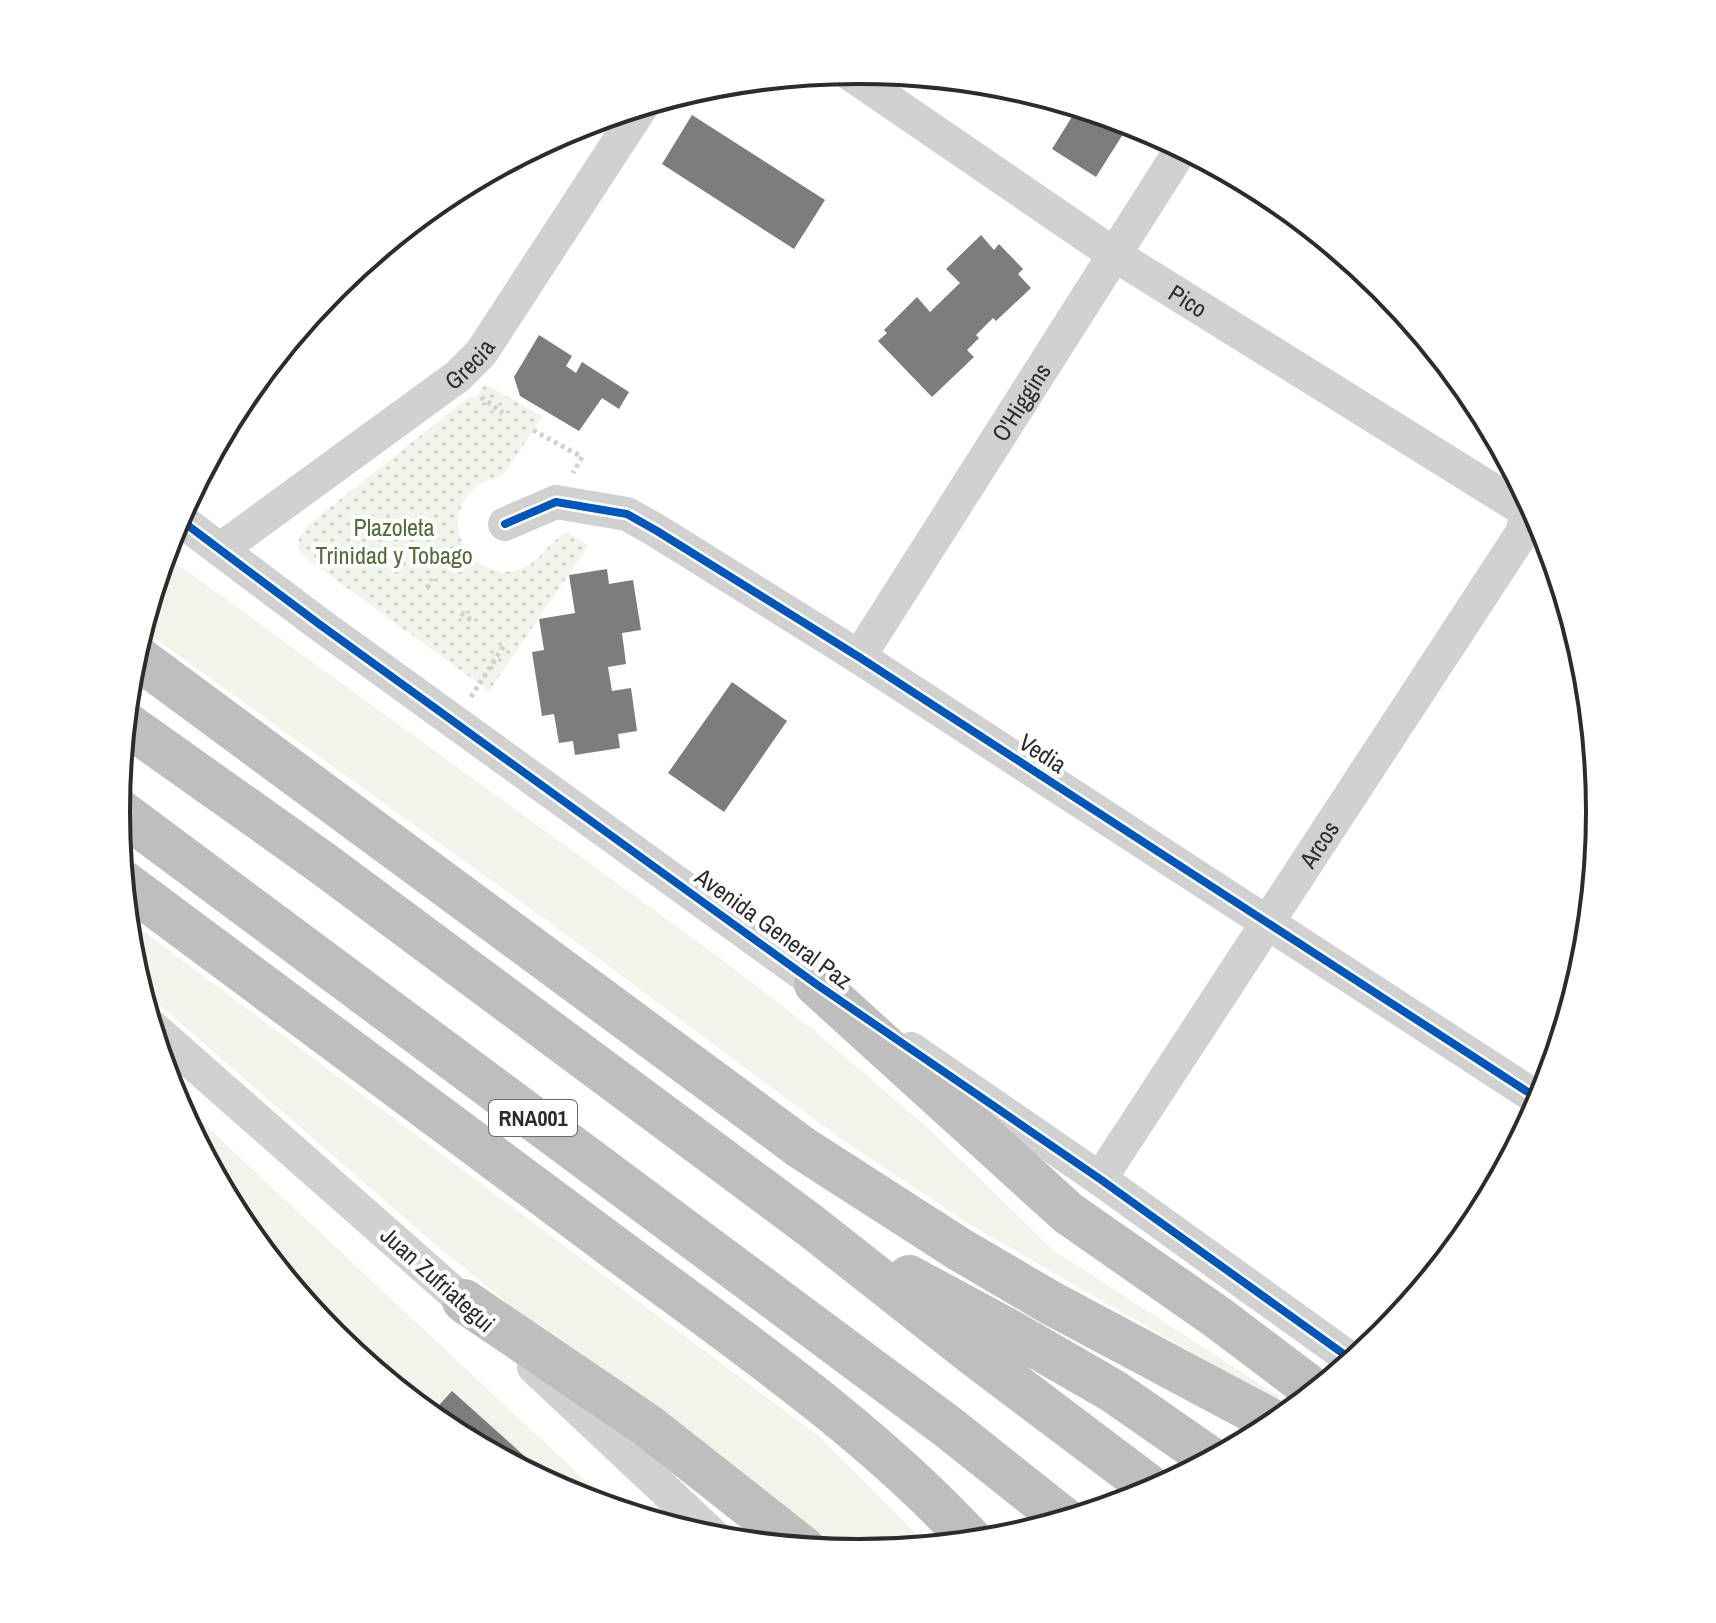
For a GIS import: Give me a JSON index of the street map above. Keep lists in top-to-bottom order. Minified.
{"streets":{"highway":["RNA001"],"street":["Pico","Grecia","O'Higgins","Vedia","Arcos","Avenida General Paz","Juan Zufriategui"]},"crossings":[["Pico","O'Higgins"],["Grecia","Avenida General Paz"],["O'Higgins","Vedia"],["Vedia","Arcos"],["Arcos","Avenida General Paz"]],"parks":["Plazoleta Trinidad y Tobago"]}
